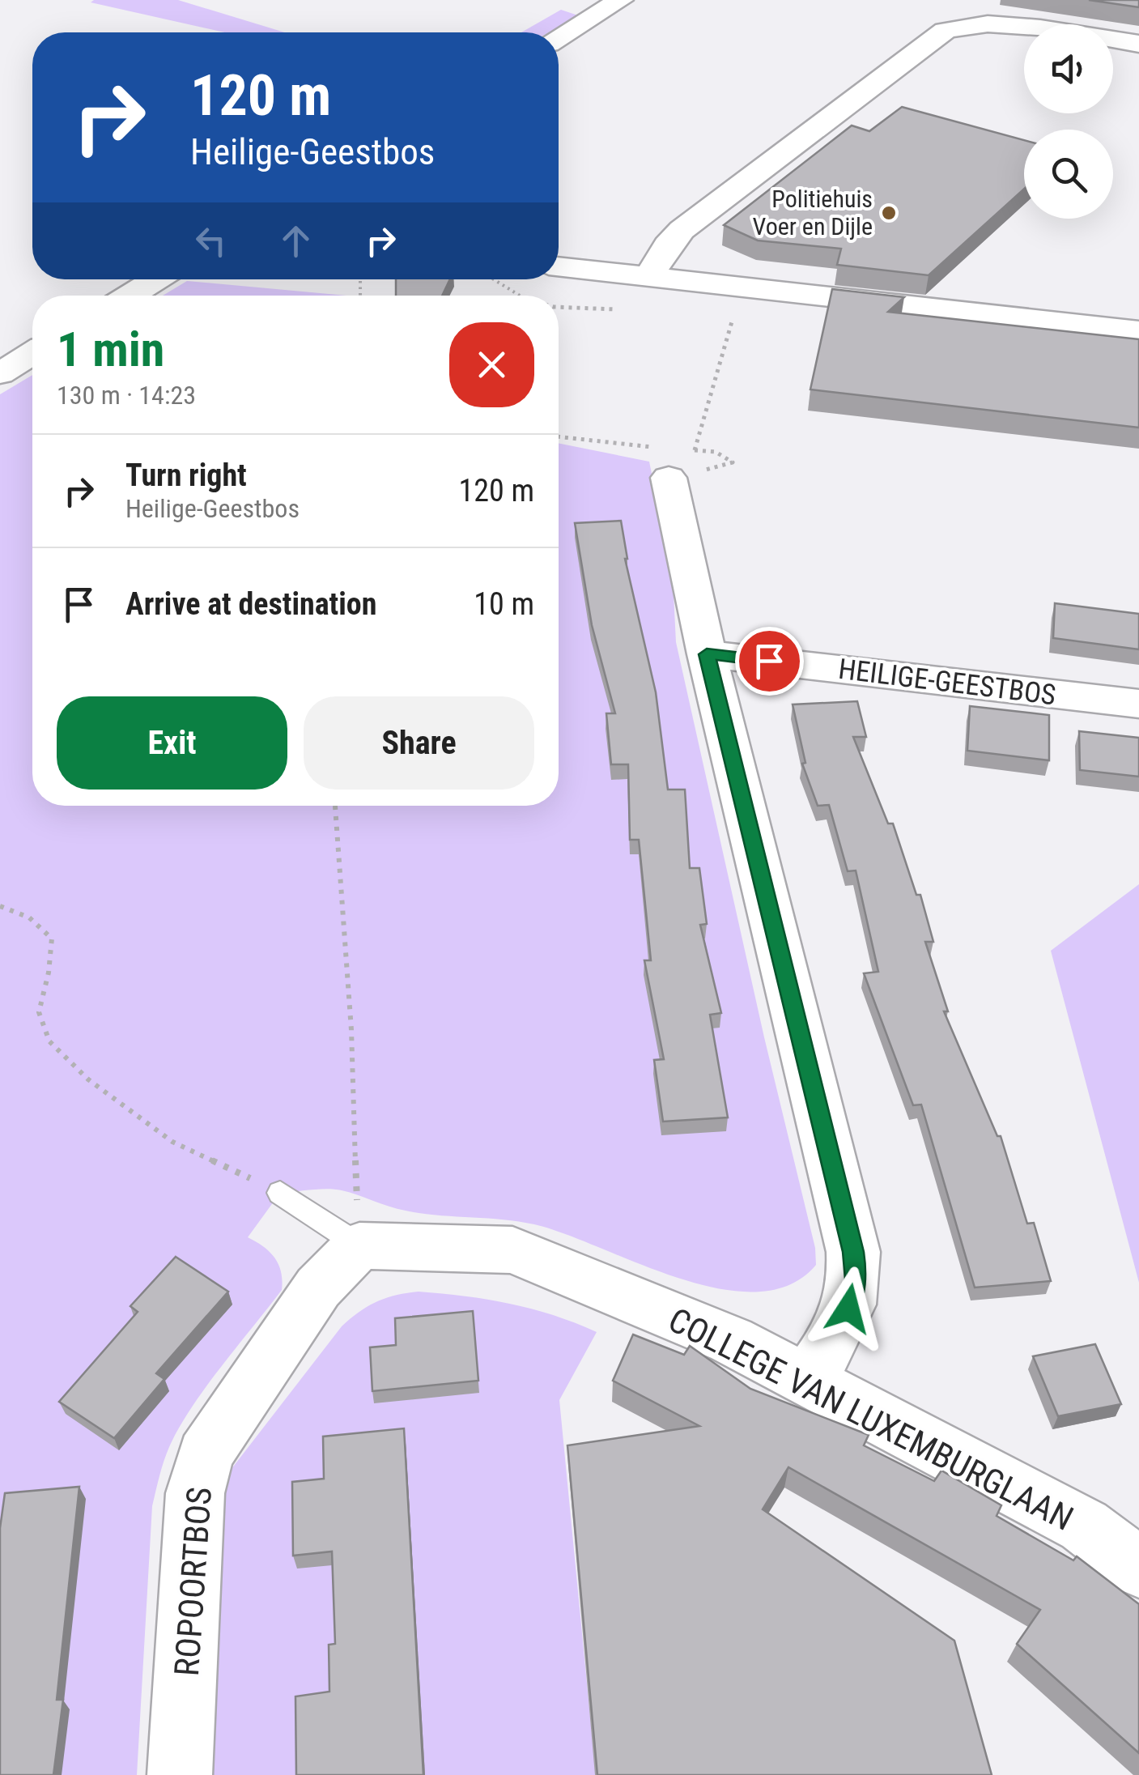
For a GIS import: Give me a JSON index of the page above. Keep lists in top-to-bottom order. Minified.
{"streets":{"street":["HEILIGE-GEESTBOS","COLLEGE VAN LUXEMBURGLAAN","ROPOORTBOS"]},"crossings":[["COLLEGE VAN LUXEMBURGLAAN","ROPOORTBOS"]],"places":["Politiehuis Voer en Dijle"],"page":{"turn":["120 m","Heilige-Geestbos"],"heading":["1 min","130 m · 14:23"],"list":[{"name":"Turn right","note":"Heilige-Geestbos","value":"120 m"},{"name":"Arrive at destination","value":"10 m"}],"buttons":["Exit","Share"]}}
